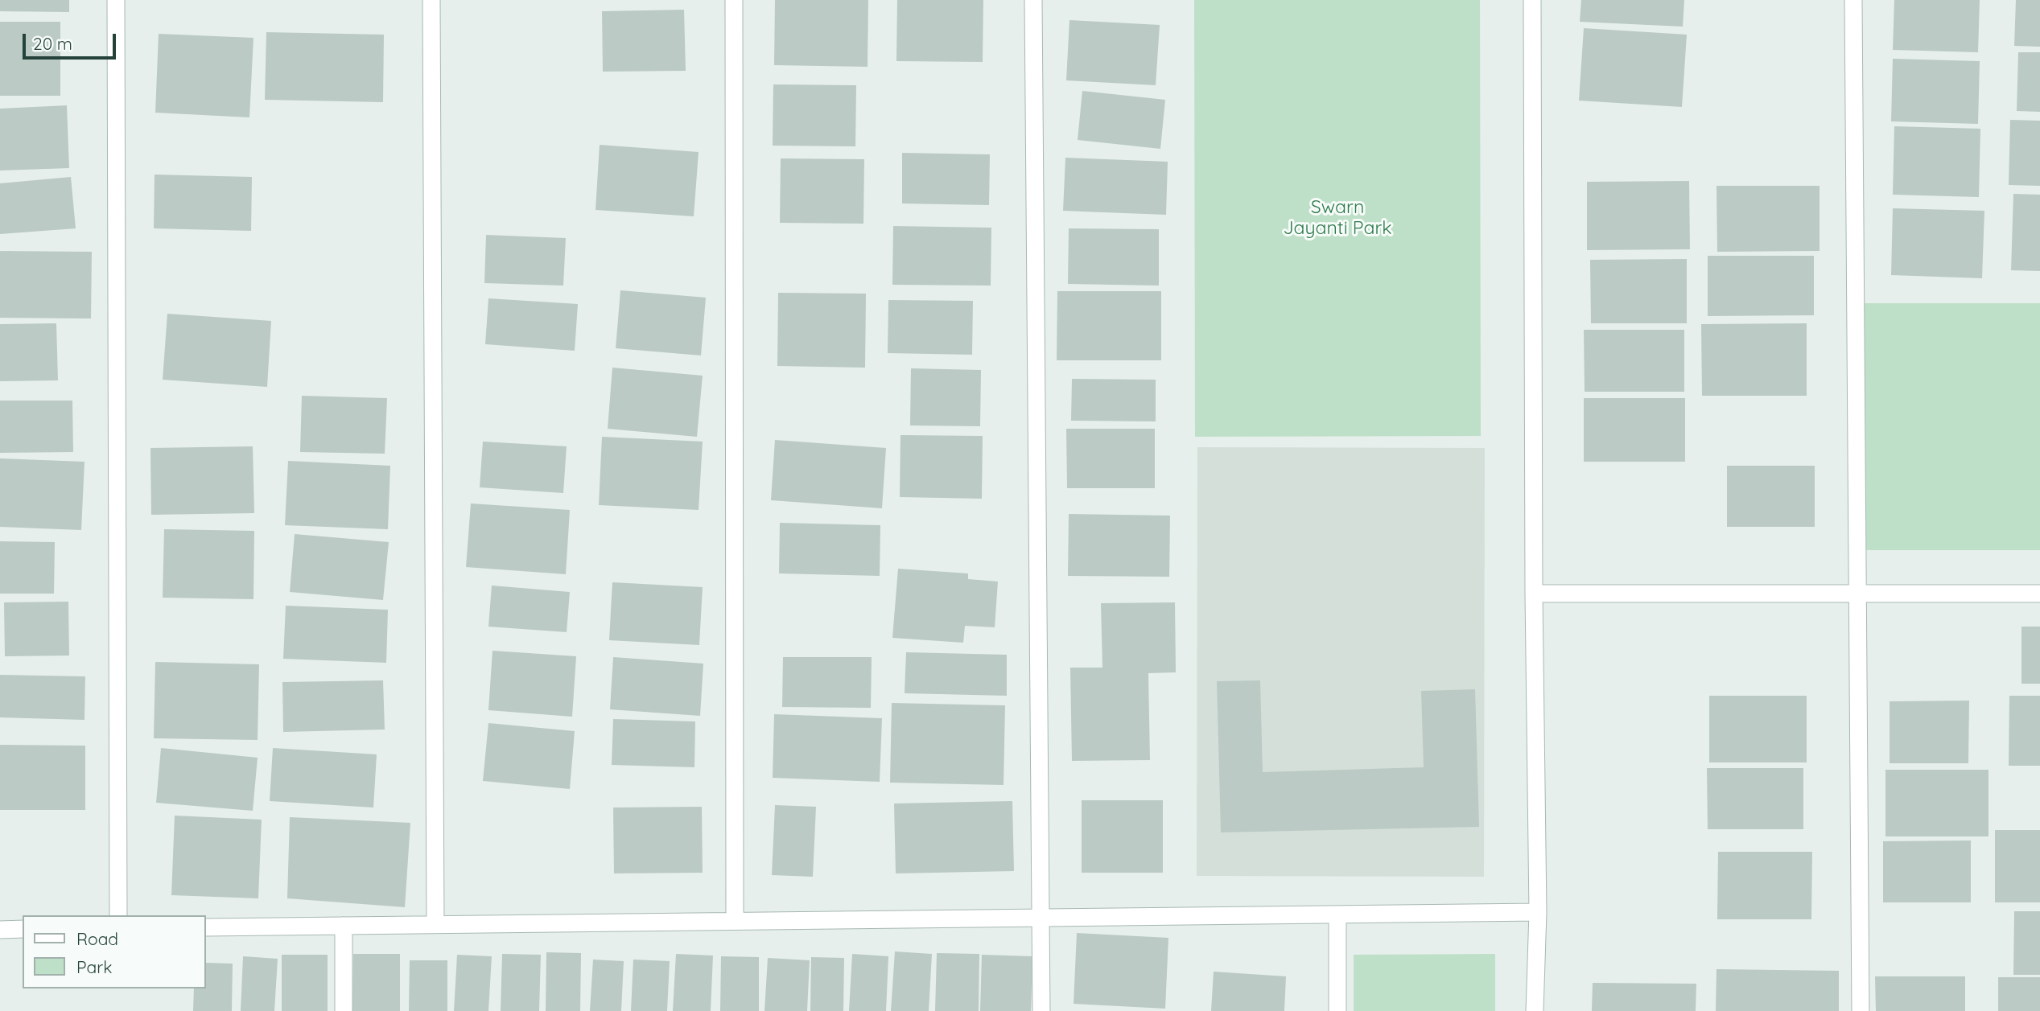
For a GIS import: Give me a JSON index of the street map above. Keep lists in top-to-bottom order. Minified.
{"parks":["Swarn Jayanti Park"],"legend":["Road","Park"],"scale_bar":"20 m"}
